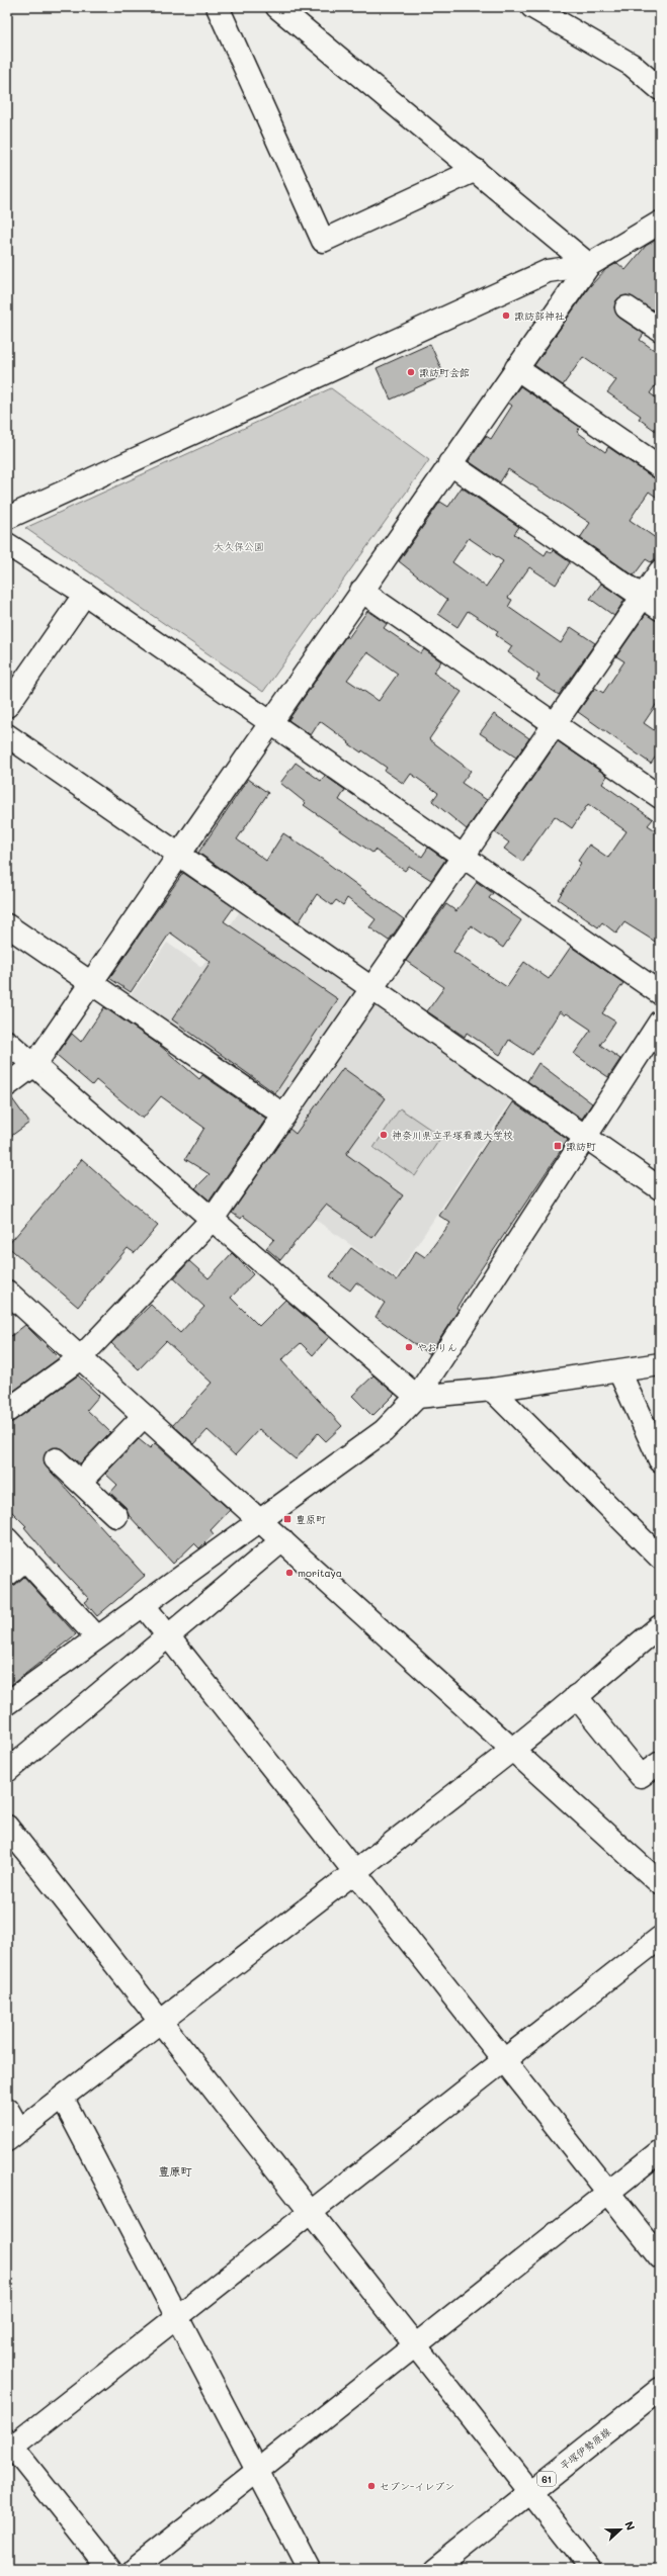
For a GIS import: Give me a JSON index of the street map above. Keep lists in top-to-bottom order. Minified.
{"streets":{"street":["平塚伊勢原線","61"]},"districts":["豊原町"],"parks":["大久保公園"],"places":{"other":["諏訪部神社","諏訪町会館","神奈川県立平塚看護大学校","やおりん","moritaya","セブン-イレブン"],"transit":["諏訪町","豊原町"]},"north":"right"}
